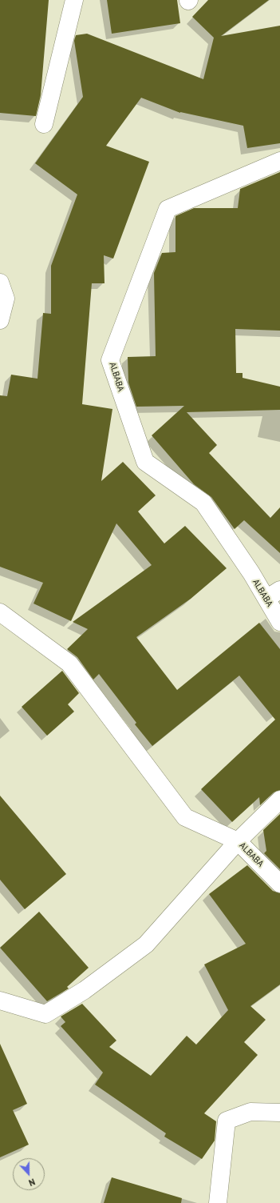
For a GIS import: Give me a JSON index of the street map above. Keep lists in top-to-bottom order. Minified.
{"streets":{"street":["ALBABA"]},"north":"bottom"}
